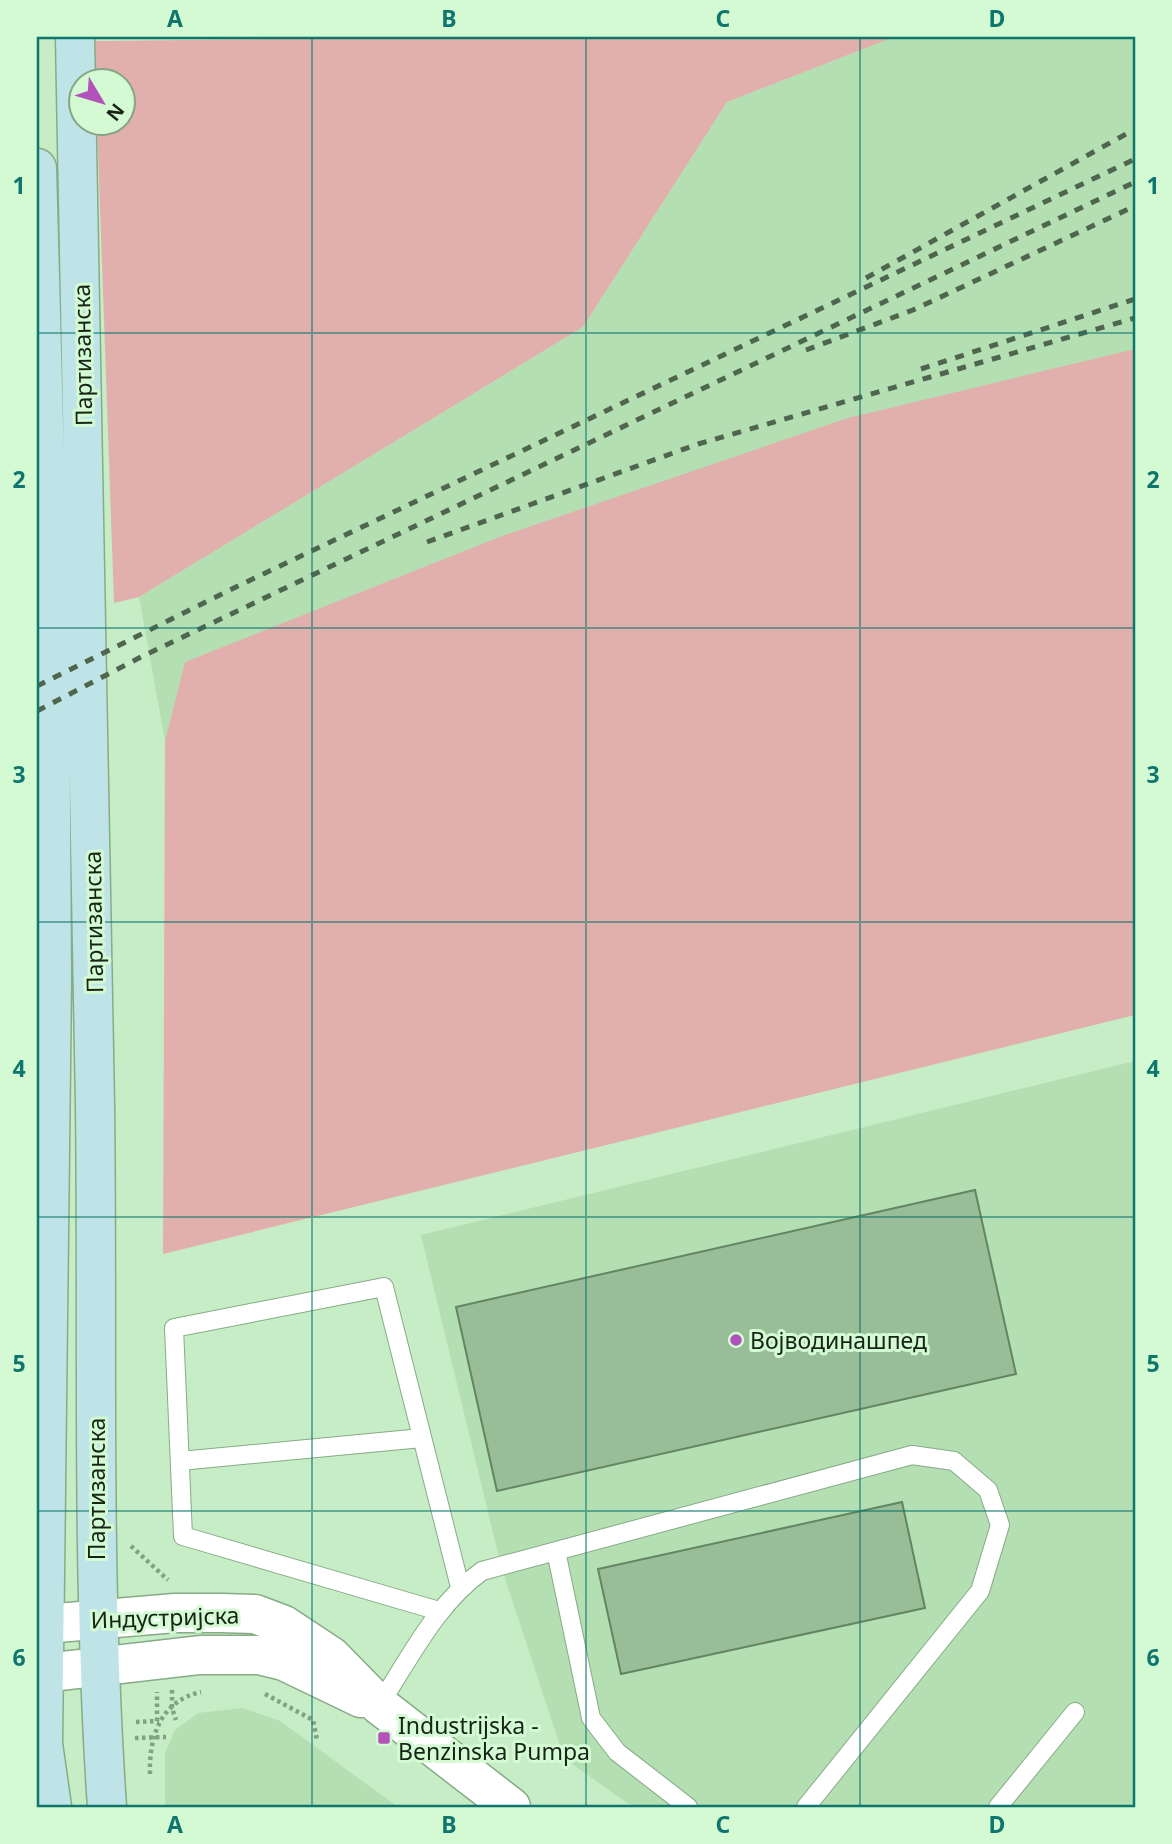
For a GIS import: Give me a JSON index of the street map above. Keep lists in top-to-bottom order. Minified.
{"streets":{"main road":["Партизанска"],"street":["Индустријска"]},"crossings":[["Партизанска","Индустријска"]],"places":{"other":["Војводинашпед"],"transit":["Industrijska - Benzinska Pumpa"]},"north":"bottom right","grid":{"columns":["A","B","C","D"],"rows":["1","2","3","4","5","6"]}}
